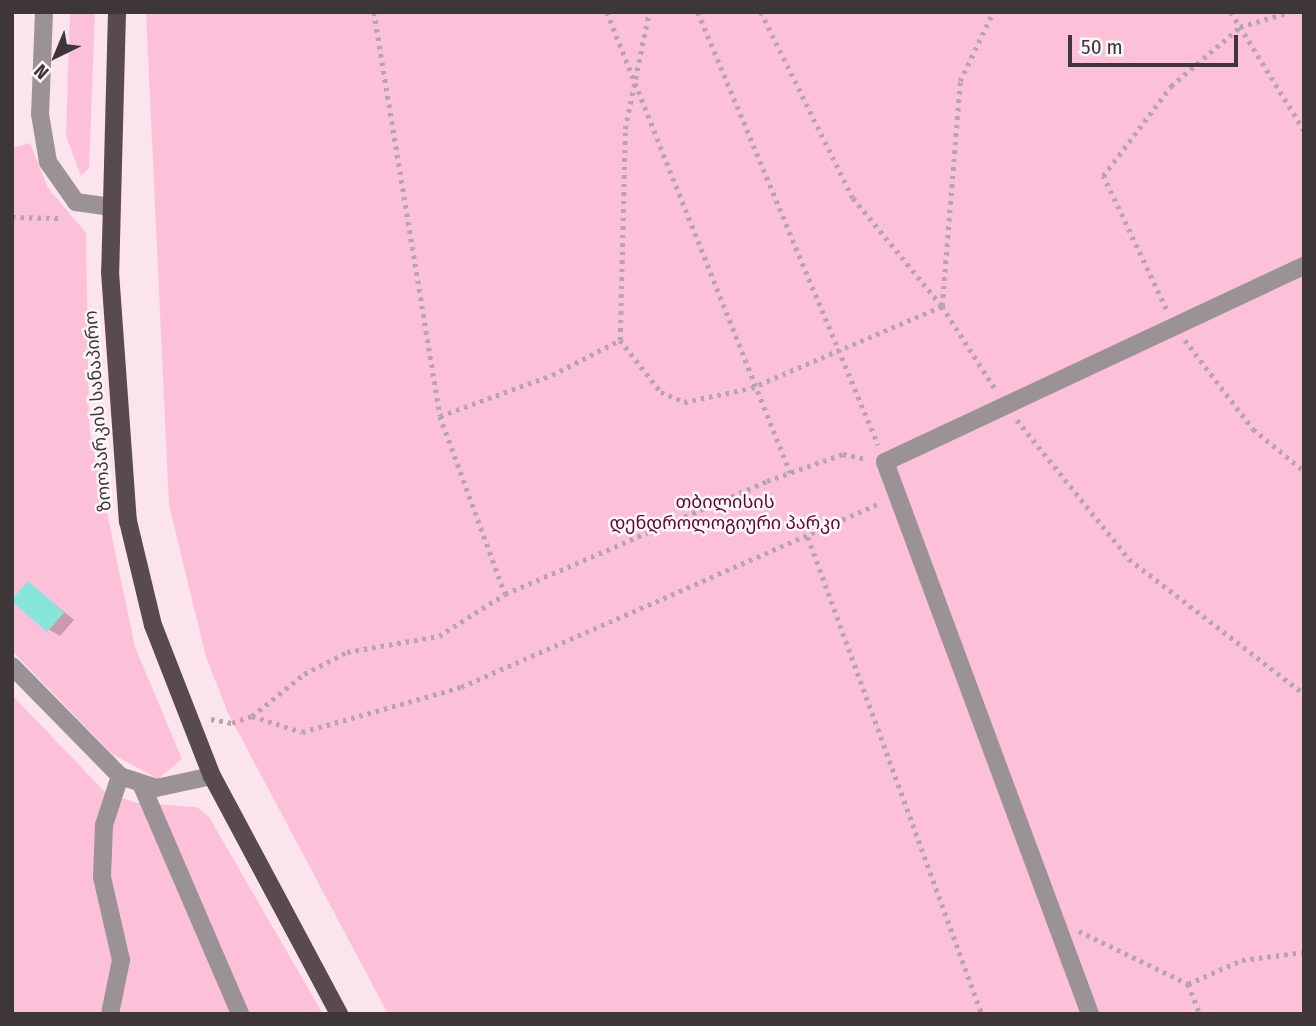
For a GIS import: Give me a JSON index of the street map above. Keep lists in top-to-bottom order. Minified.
{"streets":{"main road":["ზოოპარკის სანაპირო"]},"parks":["თბილისის დენდროლოგიური პარკი"],"scale_bar":"50 m","north":"bottom left"}
